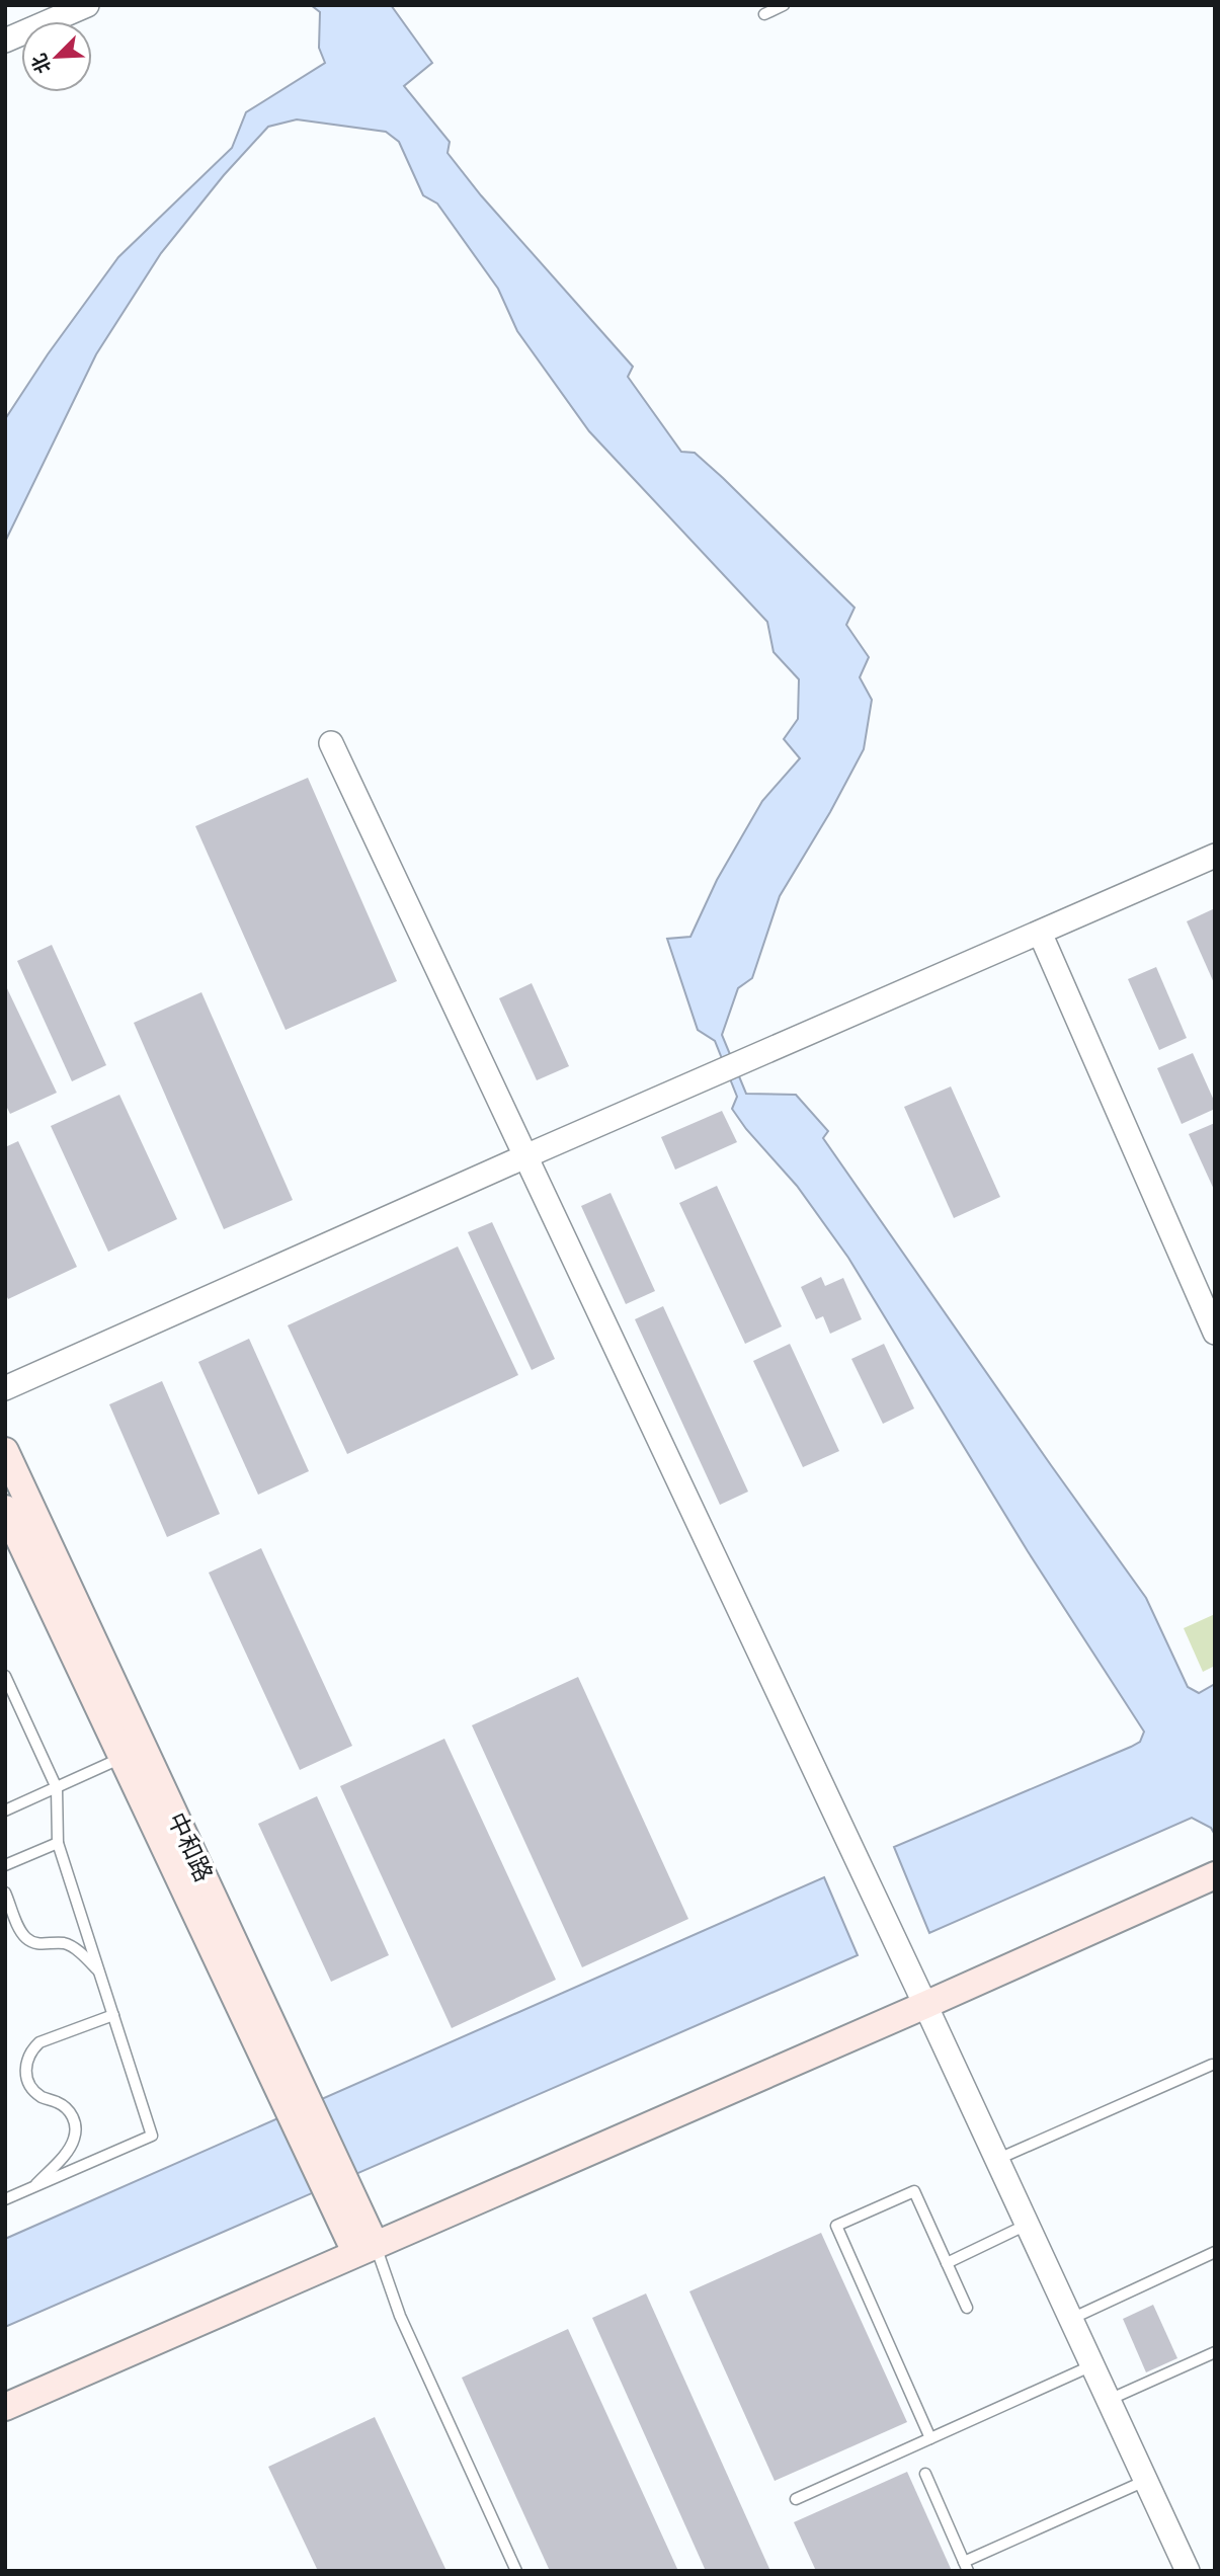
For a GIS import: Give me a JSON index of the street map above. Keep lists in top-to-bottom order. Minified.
{"streets":{"main road":["中和路"]},"north":"bottom left"}
